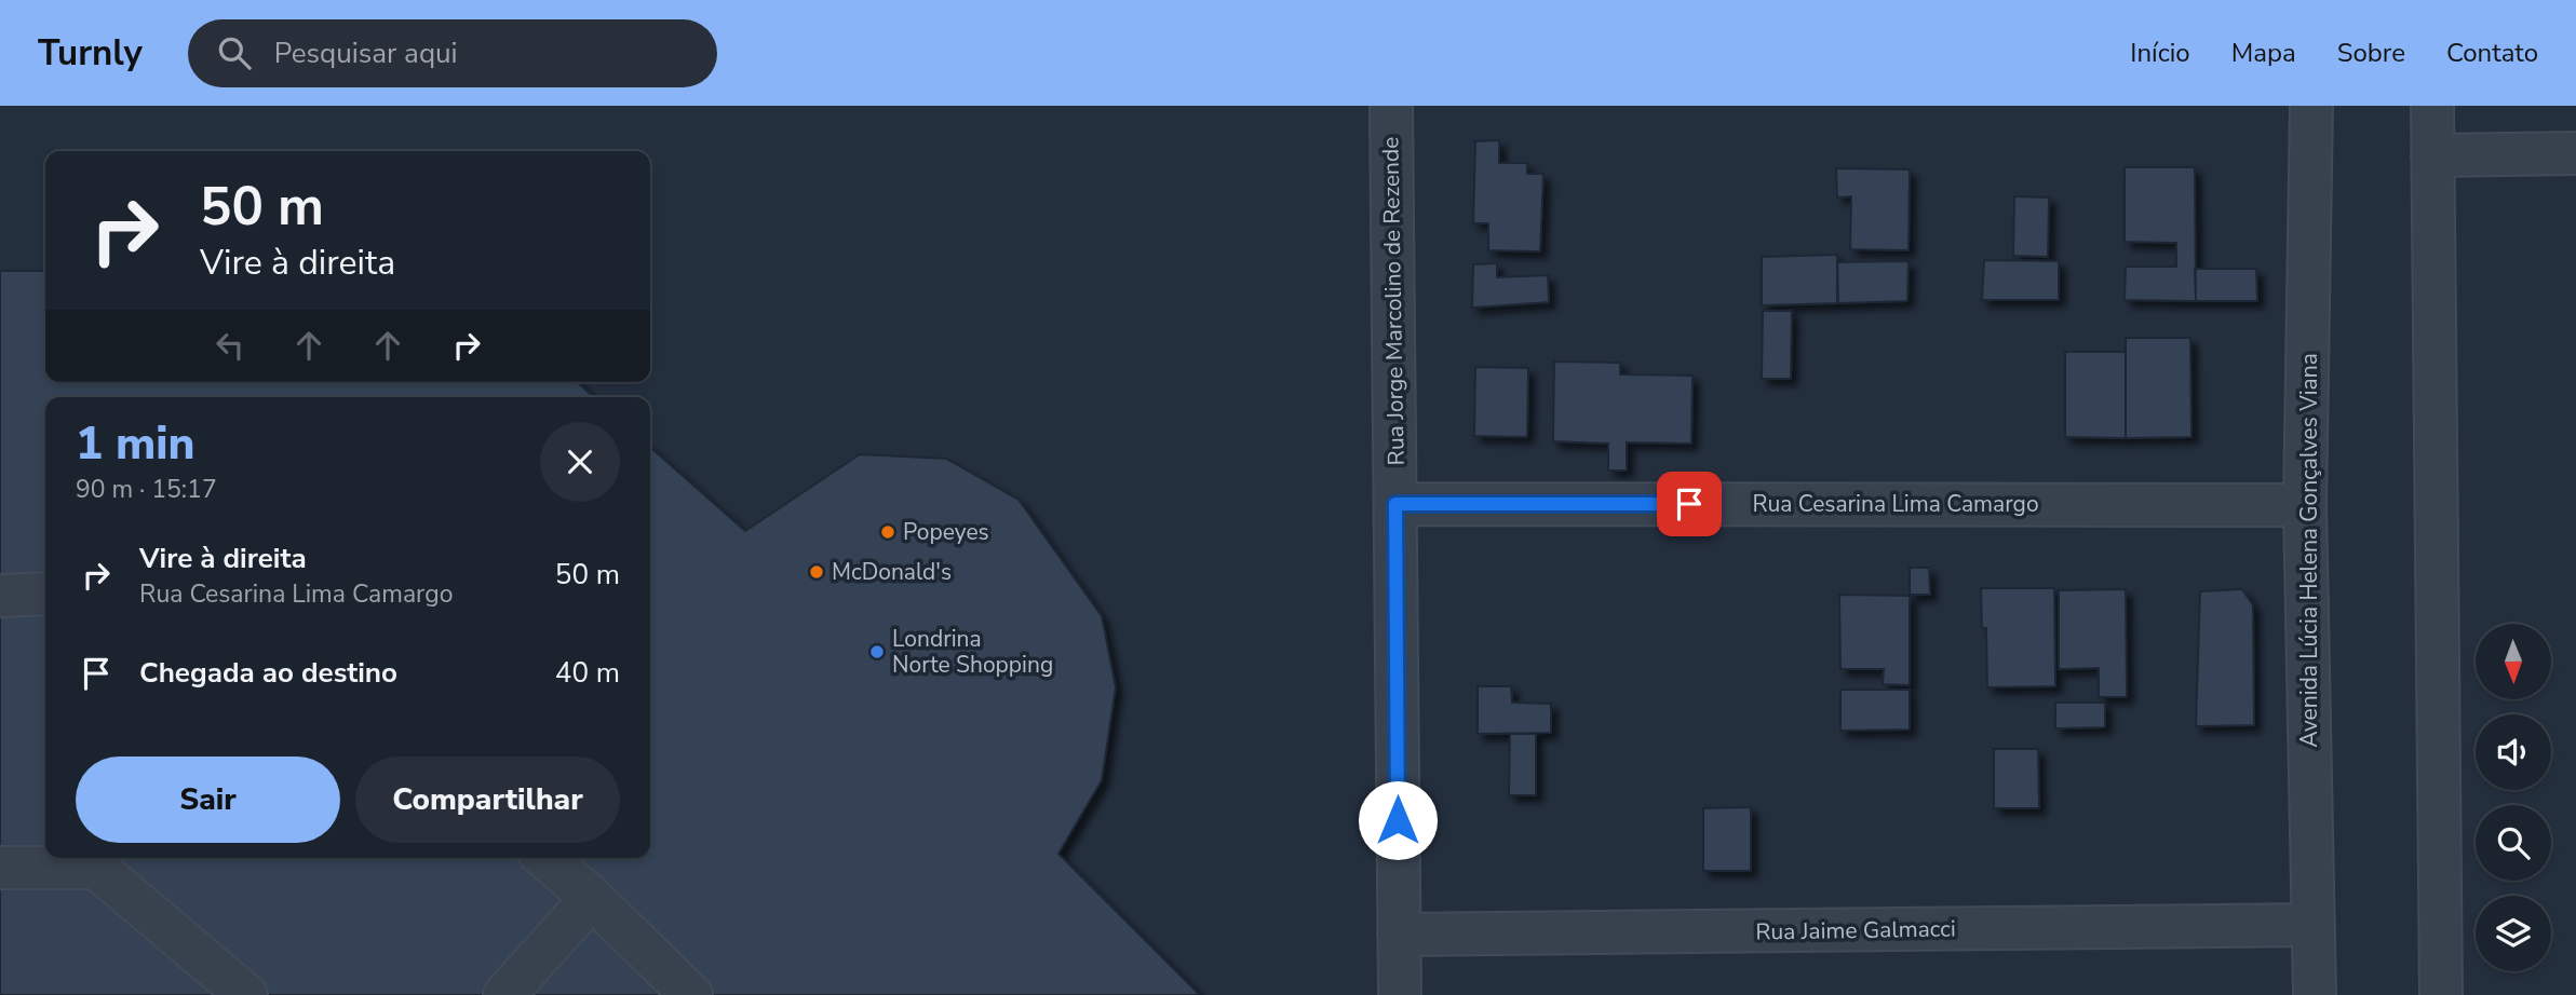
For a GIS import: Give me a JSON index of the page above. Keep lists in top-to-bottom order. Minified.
{"streets":{"street":["Rua Jorge Marcolino de Rezende","Rua Cesarina Lima Camargo","Avenida Lúcia Helena Gonçalves Viana","Rua Jaime Galmacci"]},"crossings":[["Rua Jorge Marcolino de Rezende","Rua Cesarina Lima Camargo"],["Rua Jorge Marcolino de Rezende","Rua Jaime Galmacci"],["Rua Cesarina Lima Camargo","Avenida Lúcia Helena Gonçalves Viana"],["Avenida Lúcia Helena Gonçalves Viana","Rua Jaime Galmacci"]],"places":["Popeyes","McDonald's","Londrina Norte Shopping"],"north":"bottom","page":{"header":"Turnly","search":"Pesquisar aqui","nav":["Início","Mapa","Sobre","Contato"],"turn":["50 m","Vire à direita"],"heading":["1 min","90 m · 15:17"],"list":[{"name":"Vire à direita","note":"Rua Cesarina Lima Camargo","value":"50 m"},{"name":"Chegada ao destino","value":"40 m"}],"buttons":["Sair","Compartilhar"]}}
